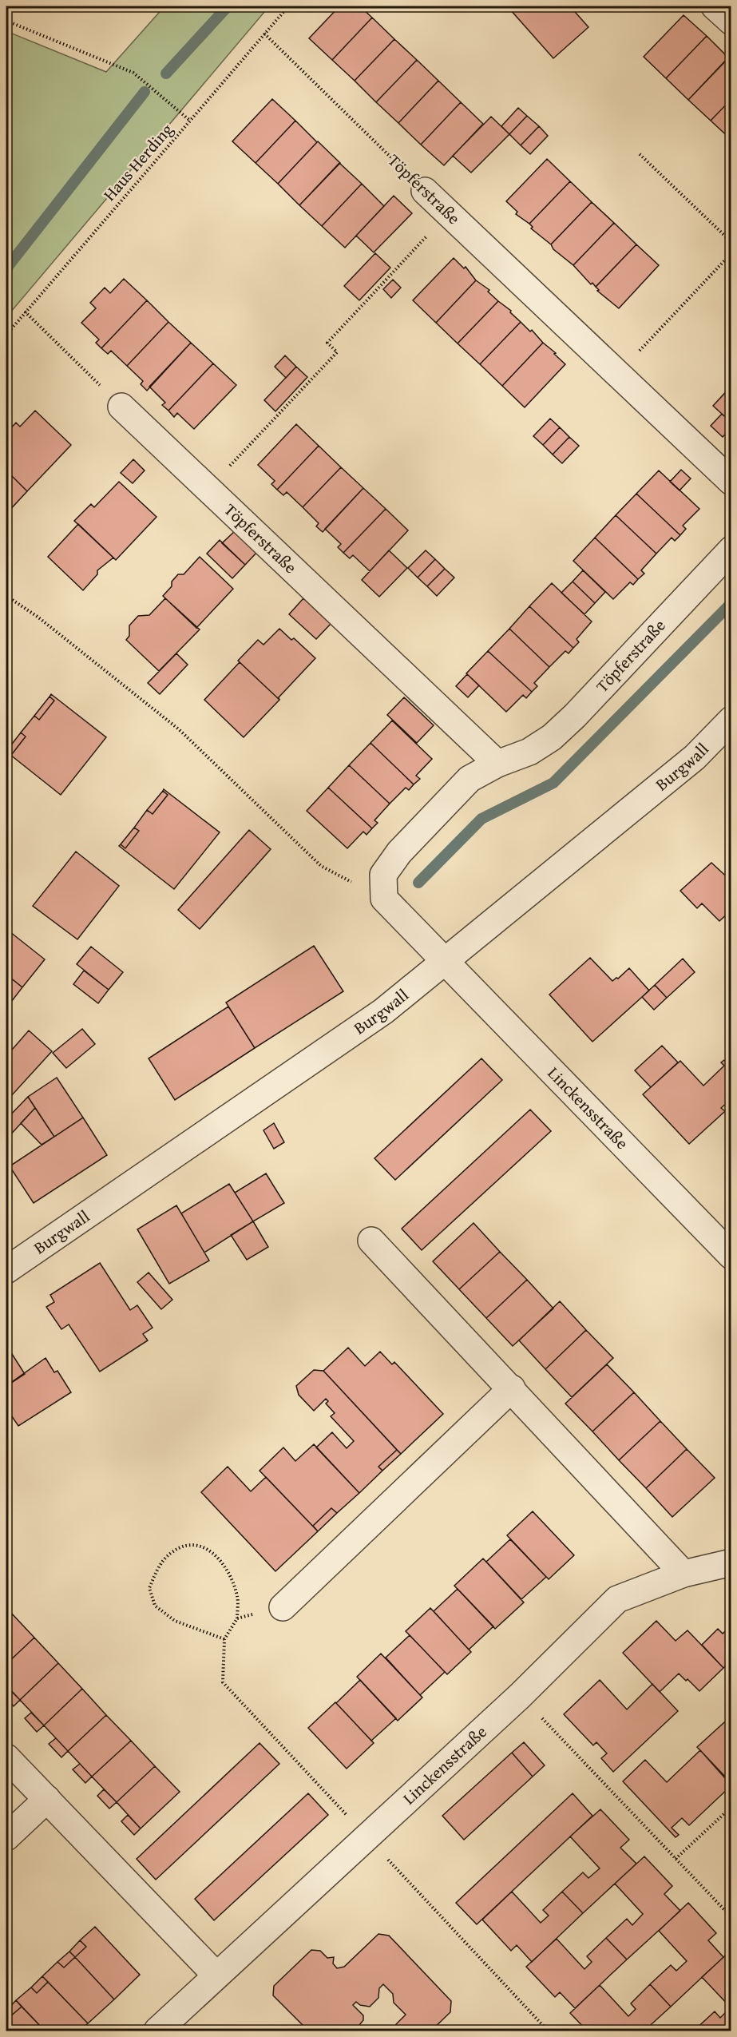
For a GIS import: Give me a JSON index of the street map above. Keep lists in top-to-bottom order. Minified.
{"streets":{"street":["Töpferstraße","Burgwall","Linckensstraße"],"path":["Haus Herding"]},"crossings":[["Haus Herding","Töpferstraße"],["Burgwall","Linckensstraße"]]}
